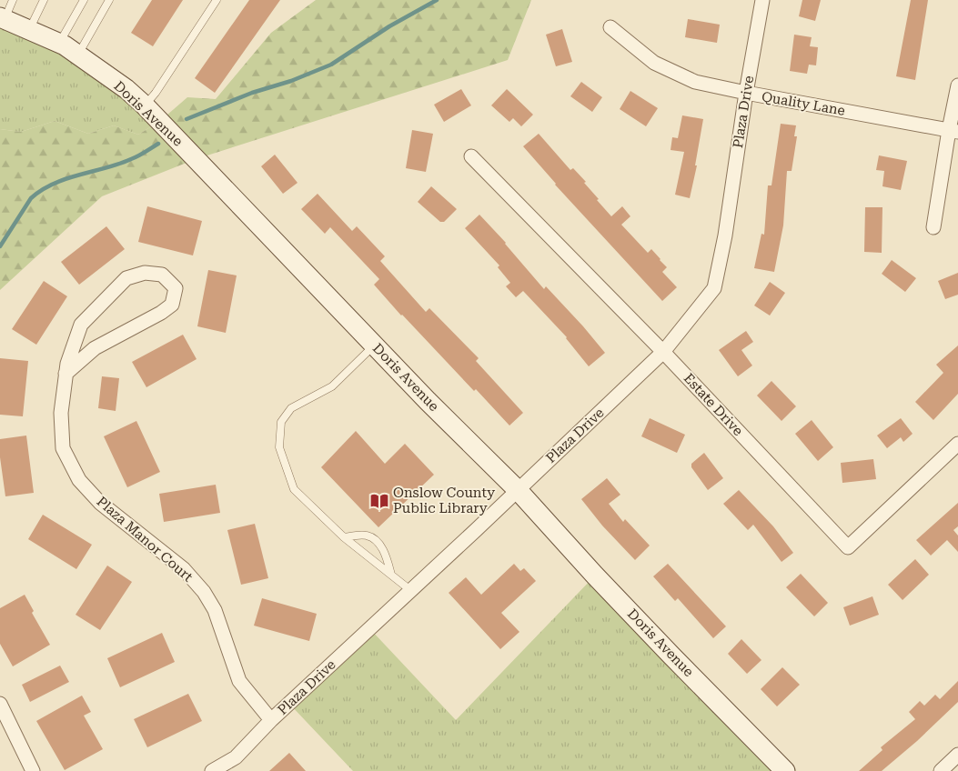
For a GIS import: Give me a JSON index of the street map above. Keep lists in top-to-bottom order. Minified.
{"streets":{"street":["Quality Lane","Plaza Drive","Doris Avenue","Estate Drive","Plaza Manor Court"]},"crossings":[["Quality Lane","Plaza Drive"],["Plaza Drive","Doris Avenue"],["Plaza Drive","Estate Drive"],["Plaza Drive","Plaza Manor Court"]],"places":{"library":["Onslow County Public Library"]}}
